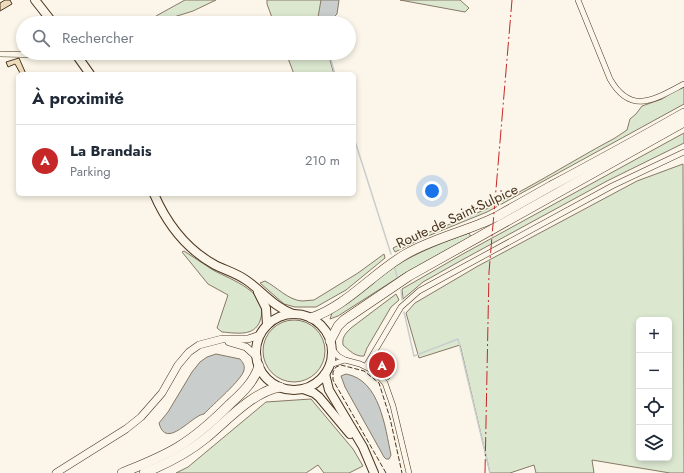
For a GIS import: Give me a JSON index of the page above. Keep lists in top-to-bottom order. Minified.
{"streets":{"highway":["Route de Saint-Sulpice"]},"page":{"search":"Rechercher","heading":"À proximité","list":[{"mark":"A","name":"La Brandais","note":"Parking","value":"210 m"}],"map_buttons":["+","−"],"pins":"A"}}
